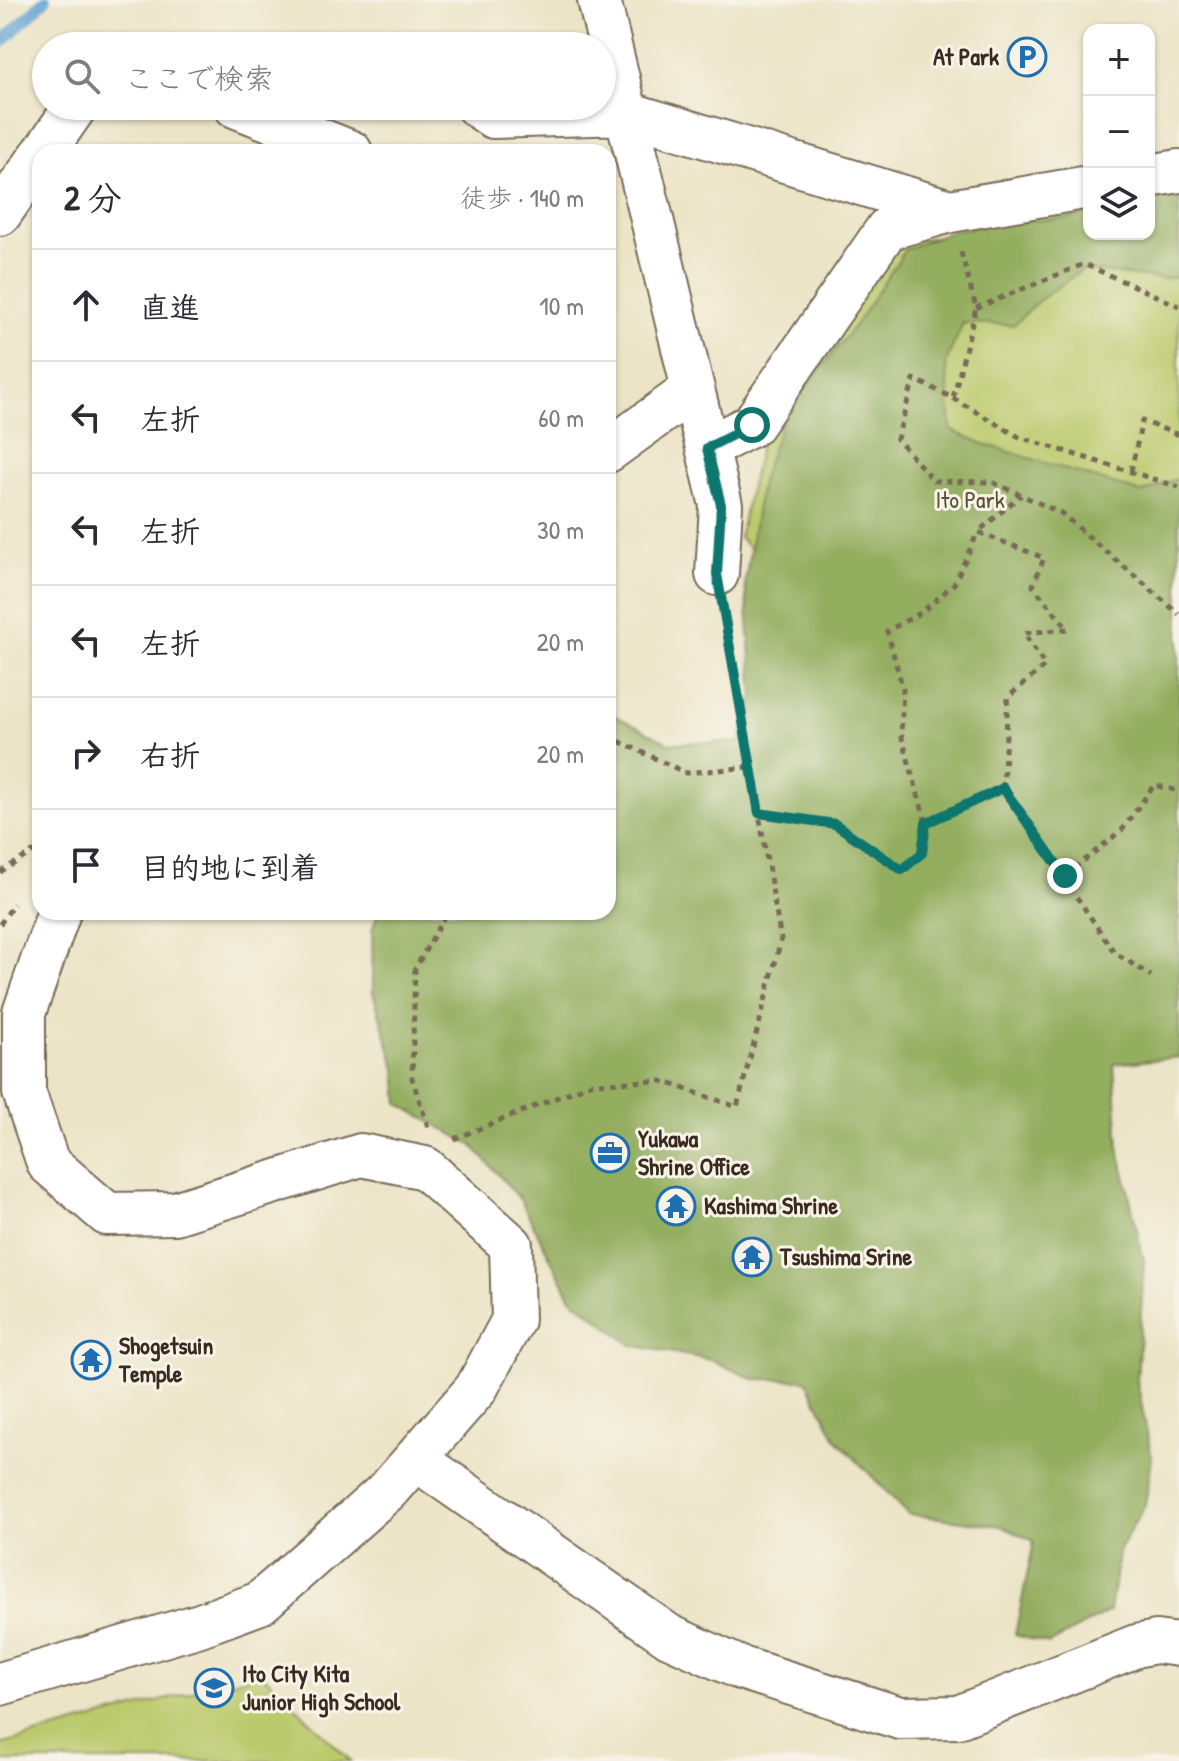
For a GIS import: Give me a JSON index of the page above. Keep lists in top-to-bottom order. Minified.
{"parks":["Ito Park"],"places":{"parking":["At Park"],"office":["Yukawa Shrine Office"],"temple":["Kashima Shrine","Tsushima Srine","Shogetsuin Temple"],"school or university":["Ito City Kita Junior High School"]},"page":{"map_buttons":["+","−"],"search":"ここで検索","heading":["2 分","徒歩 · 140 m"],"list":[["直進","10 m"],["左折","60 m"],["左折","30 m"],["左折","20 m"],["右折","20 m"],"目的地に到着"]}}
